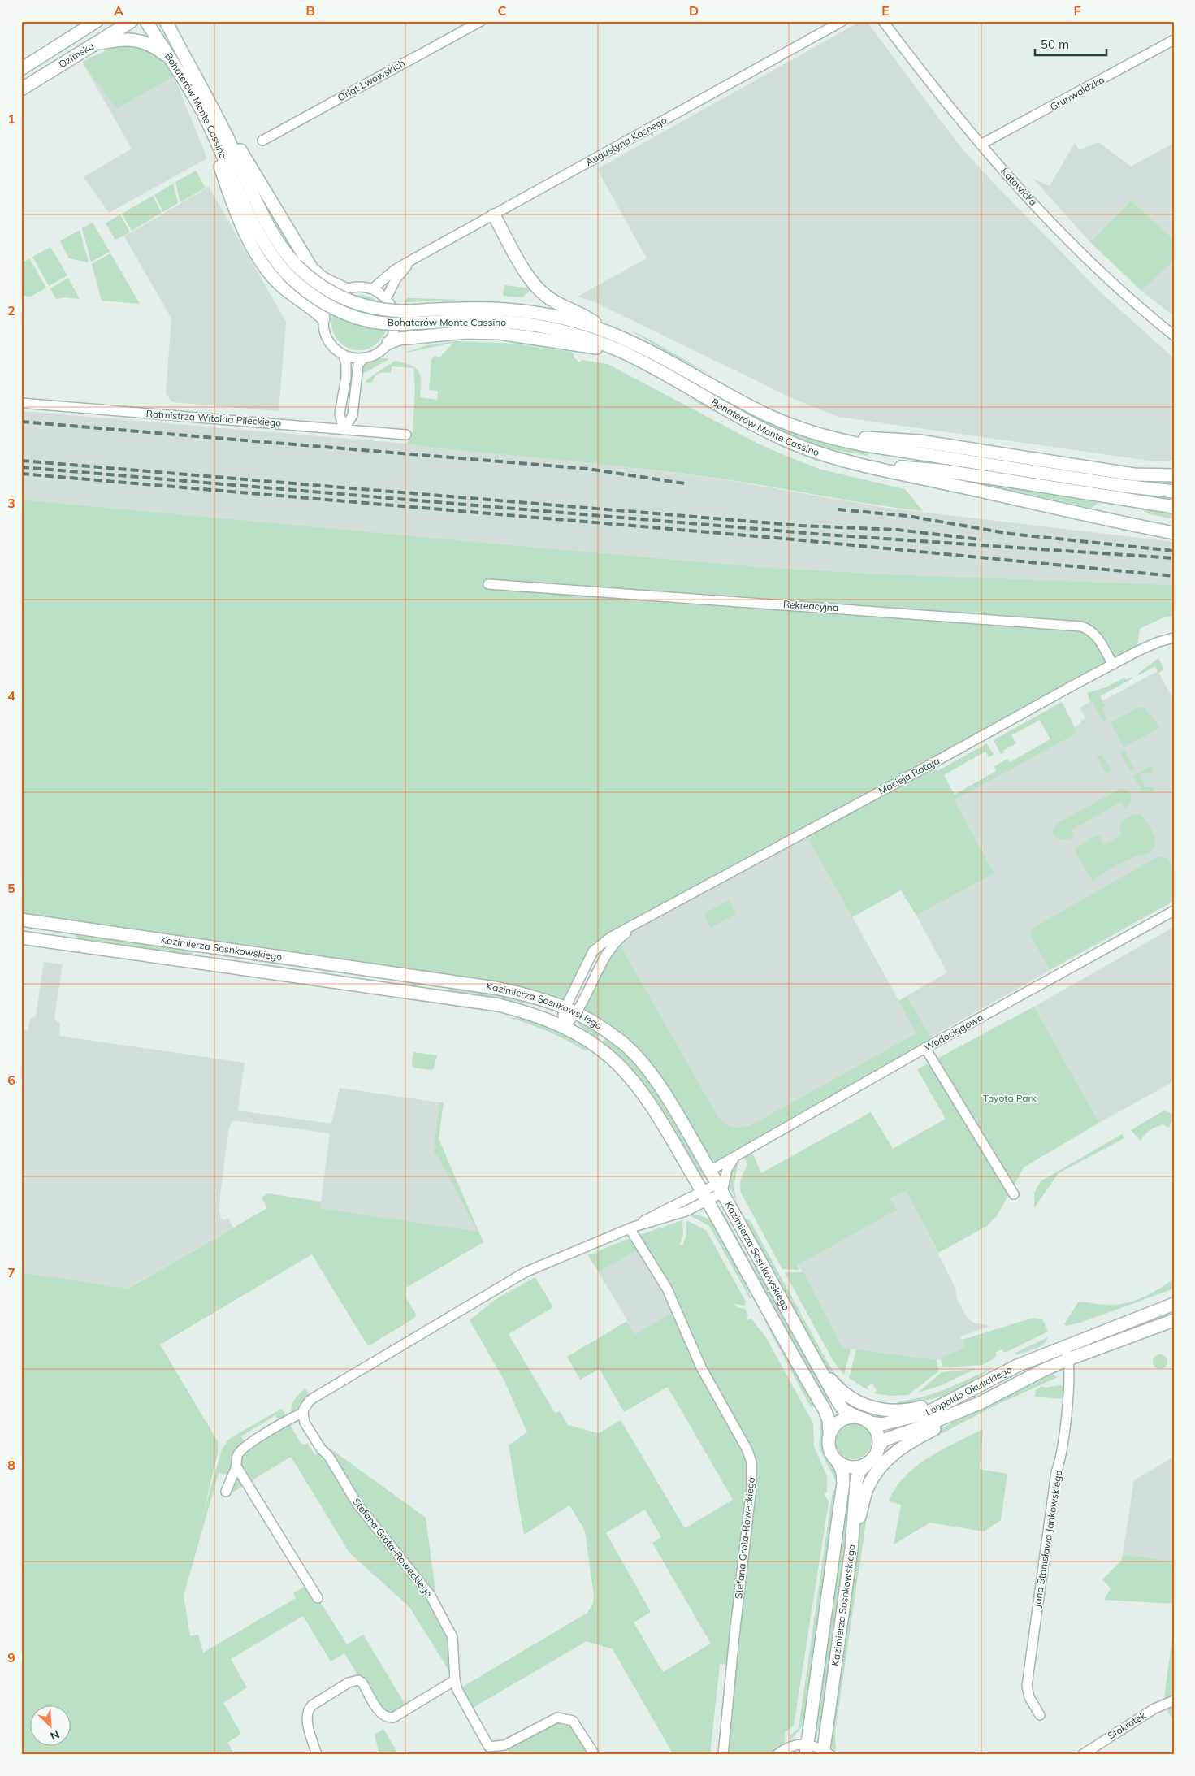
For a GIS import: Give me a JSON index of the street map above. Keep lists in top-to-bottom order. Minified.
{"streets":{"main road":["Ozimska","Bohaterów Monte Cassino","Kazimierza Sosnkowskiego","Leopolda Okulickiego"],"street":["Orląt Lwowskich","Grunwaldzka","Augustyna Kośnego","Katowicka","Rotmistrza Witolda Pileckiego","Rekreacyjna","Macieja Rataja","Wodociągowa","Stefana Grota-Roweckiego","Jana Stanisława Jankowskiego","Stokrotek"]},"crossings":[["Grunwaldzka","Katowicka"],["Rekreacyjna","Macieja Rataja"],["Macieja Rataja","Kazimierza Sosnkowskiego"],["Kazimierza Sosnkowskiego","Wodociągowa"],["Kazimierza Sosnkowskiego","Leopolda Okulickiego"],["Leopolda Okulickiego","Jana Stanisława Jankowskiego"]],"parks":["Toyota Park"],"scale_bar":"50 m","north":"bottom right","grid":{"columns":["A","B","C","D","E","F"],"rows":["1","2","3","4","5","6","7","8","9"]}}
